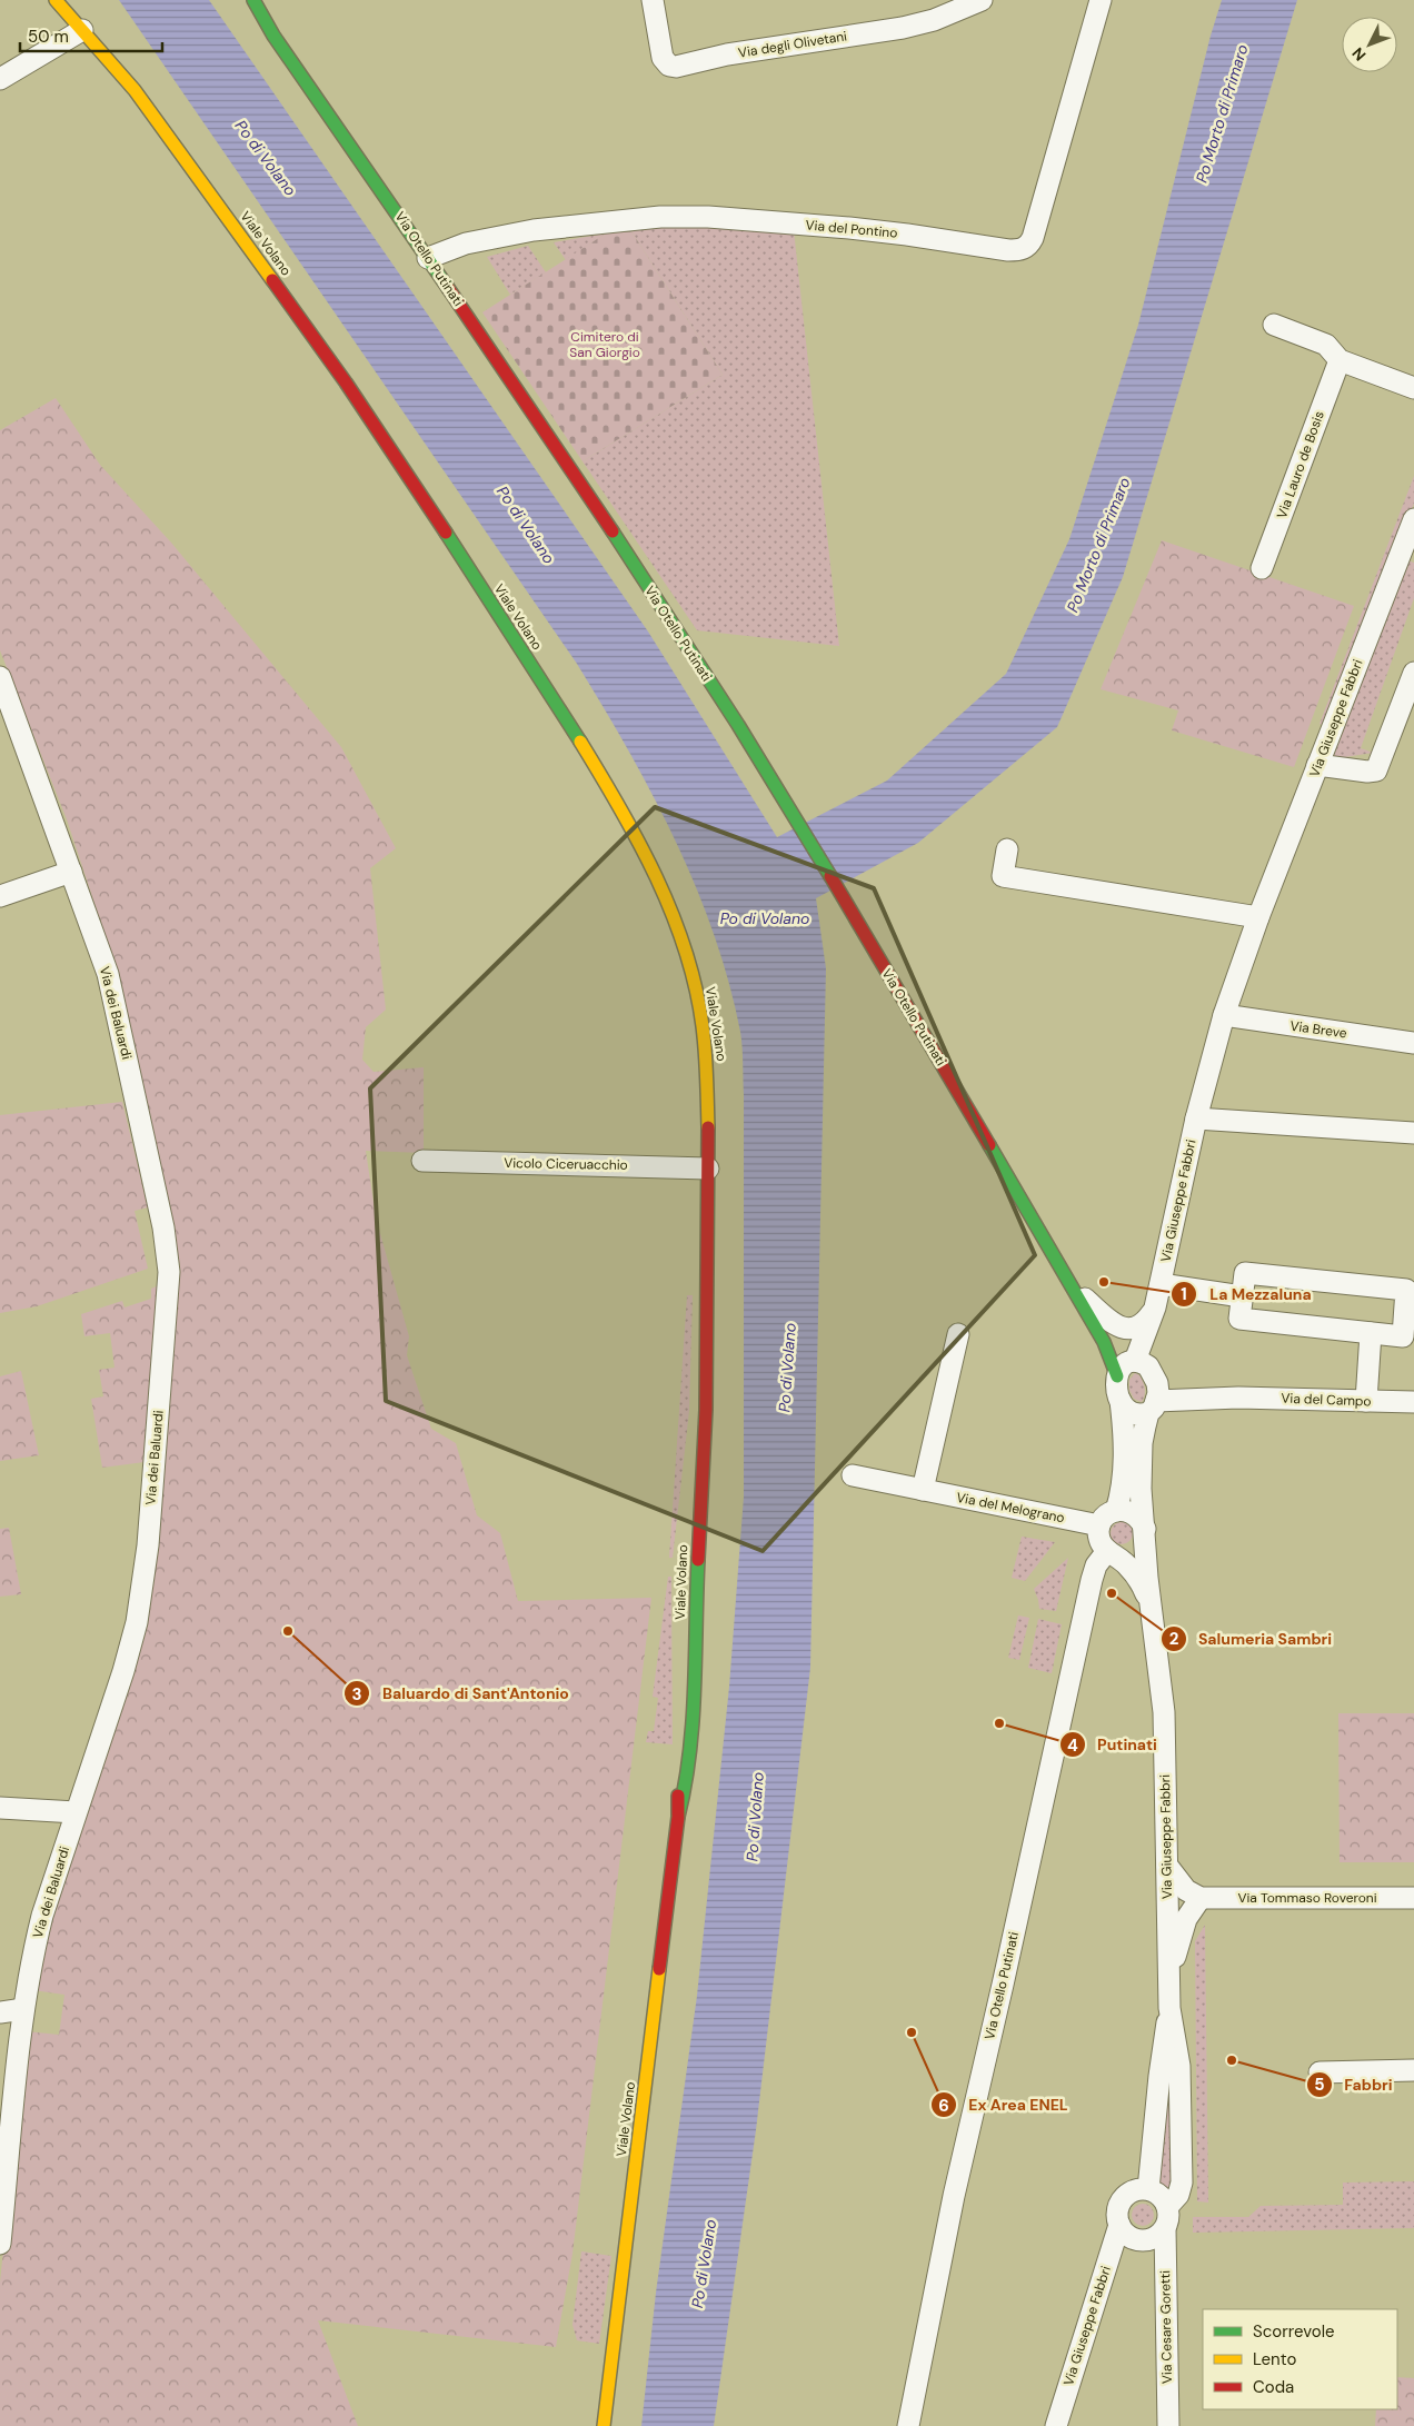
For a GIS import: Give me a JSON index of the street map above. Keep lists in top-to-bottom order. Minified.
{"streets":{"main road":["Viale Volano","Via Otello Putinati"],"street":["Via degli Olivetani","Via del Pontino","Via Lauro de Bosis","Via Giuseppe Fabbri","Via dei Baluardi","Via Breve","Vicolo Ciceruacchio","Via del Campo","Via del Melograno","Via Tommaso Roveroni","Via Cesare Goretti"]},"crossings":[["Via del Pontino","Via Otello Putinati"],["Viale Volano","Vicolo Ciceruacchio"],["Via Otello Putinati","Via Giuseppe Fabbri"],["Via Otello Putinati","Via del Campo"],["Via Otello Putinati","Via del Melograno"],["Via Giuseppe Fabbri","Via Breve"],["Via Giuseppe Fabbri","Via del Campo"],["Via Giuseppe Fabbri","Via del Melograno"],["Via Giuseppe Fabbri","Via Cesare Goretti"]],"water":["Po Morto di Primaro","Po di Volano"],"parks":["Cimitero di San Giorgio"],"places":["La Mezzaluna","Salumeria Sambri","Baluardo di Sant'Antonio","Putinati","Ex Area ENEL","Fabbri"],"legend":["Scorrevole","Lento","Coda"],"scale_bar":"50 m","north":"bottom left"}
